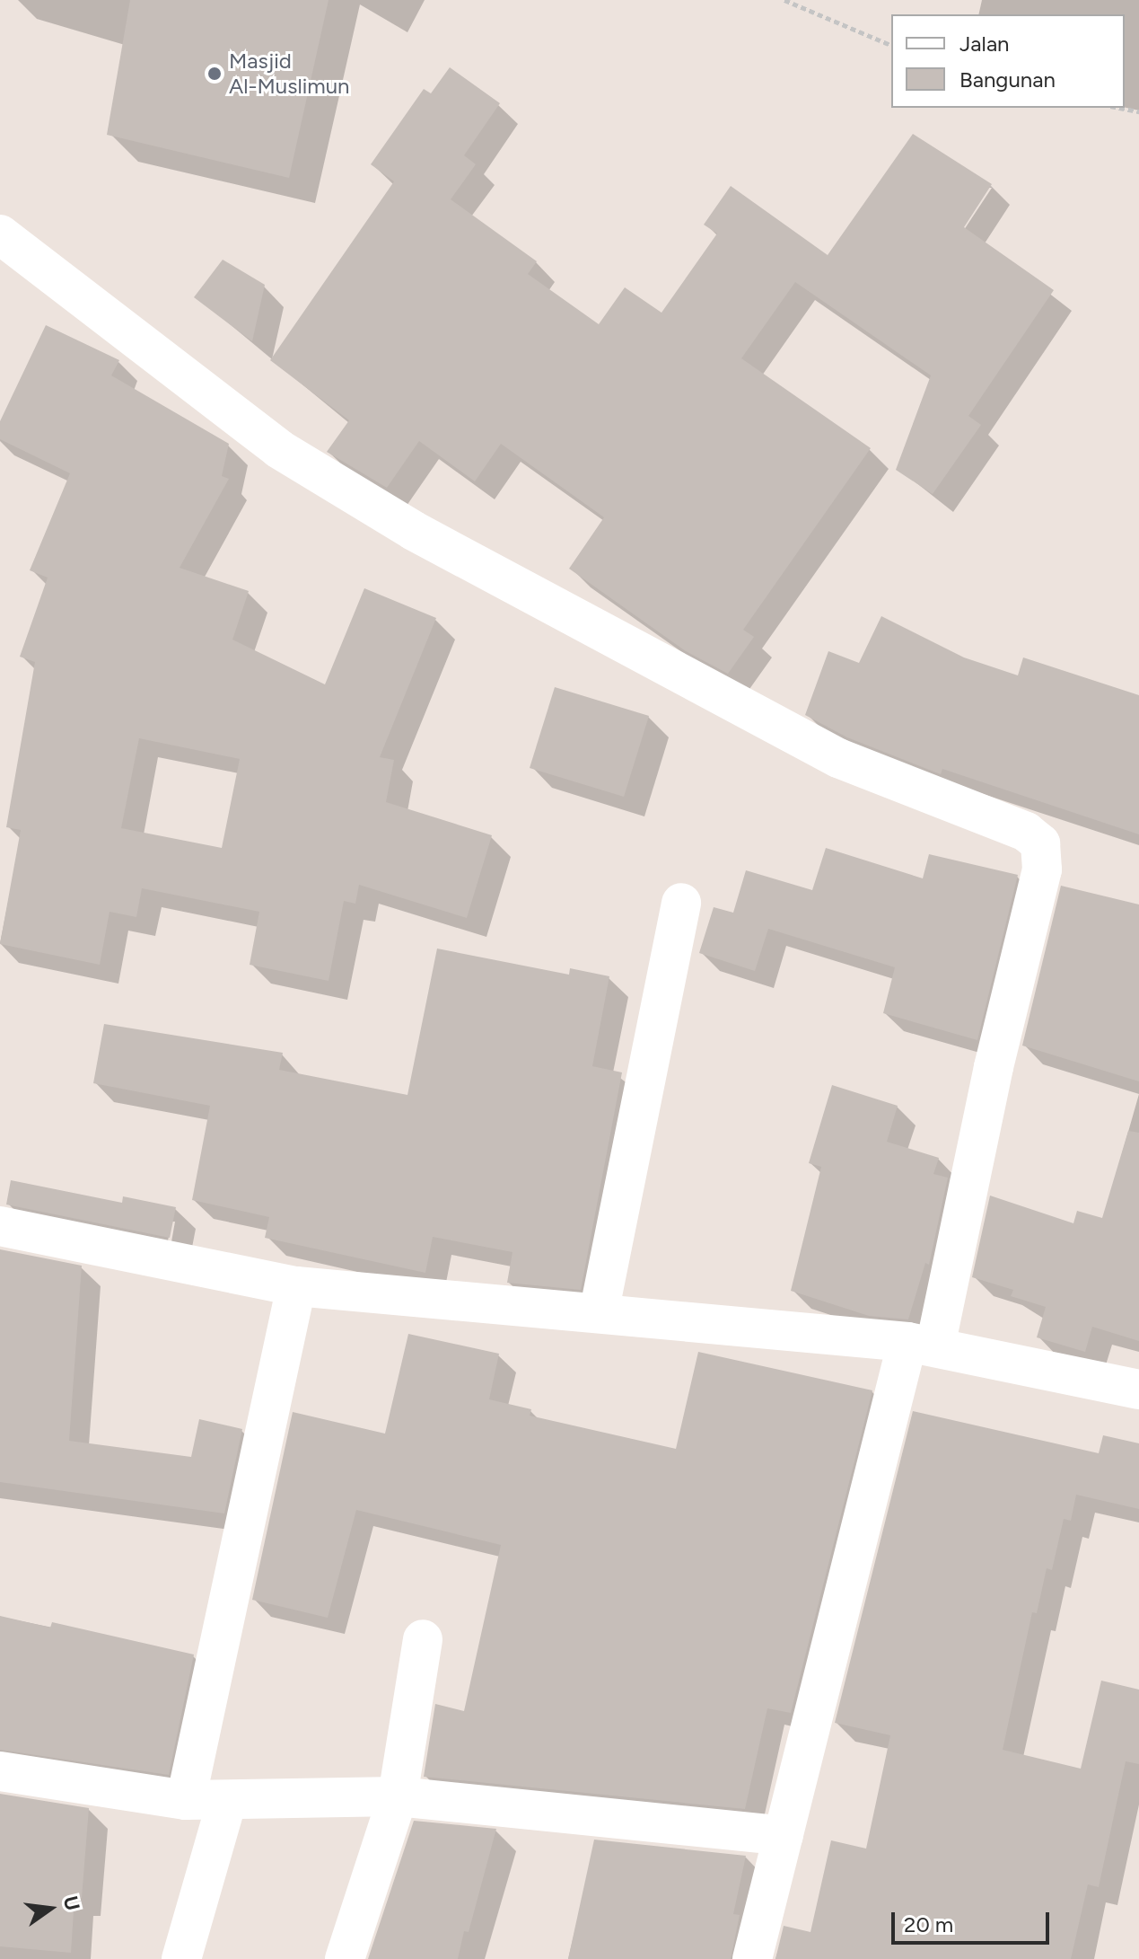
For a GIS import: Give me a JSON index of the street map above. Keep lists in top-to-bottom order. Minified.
{"places":["Masjid Al-Muslimun"],"legend":["Jalan","Bangunan"],"scale_bar":"20 m","north":"right"}
